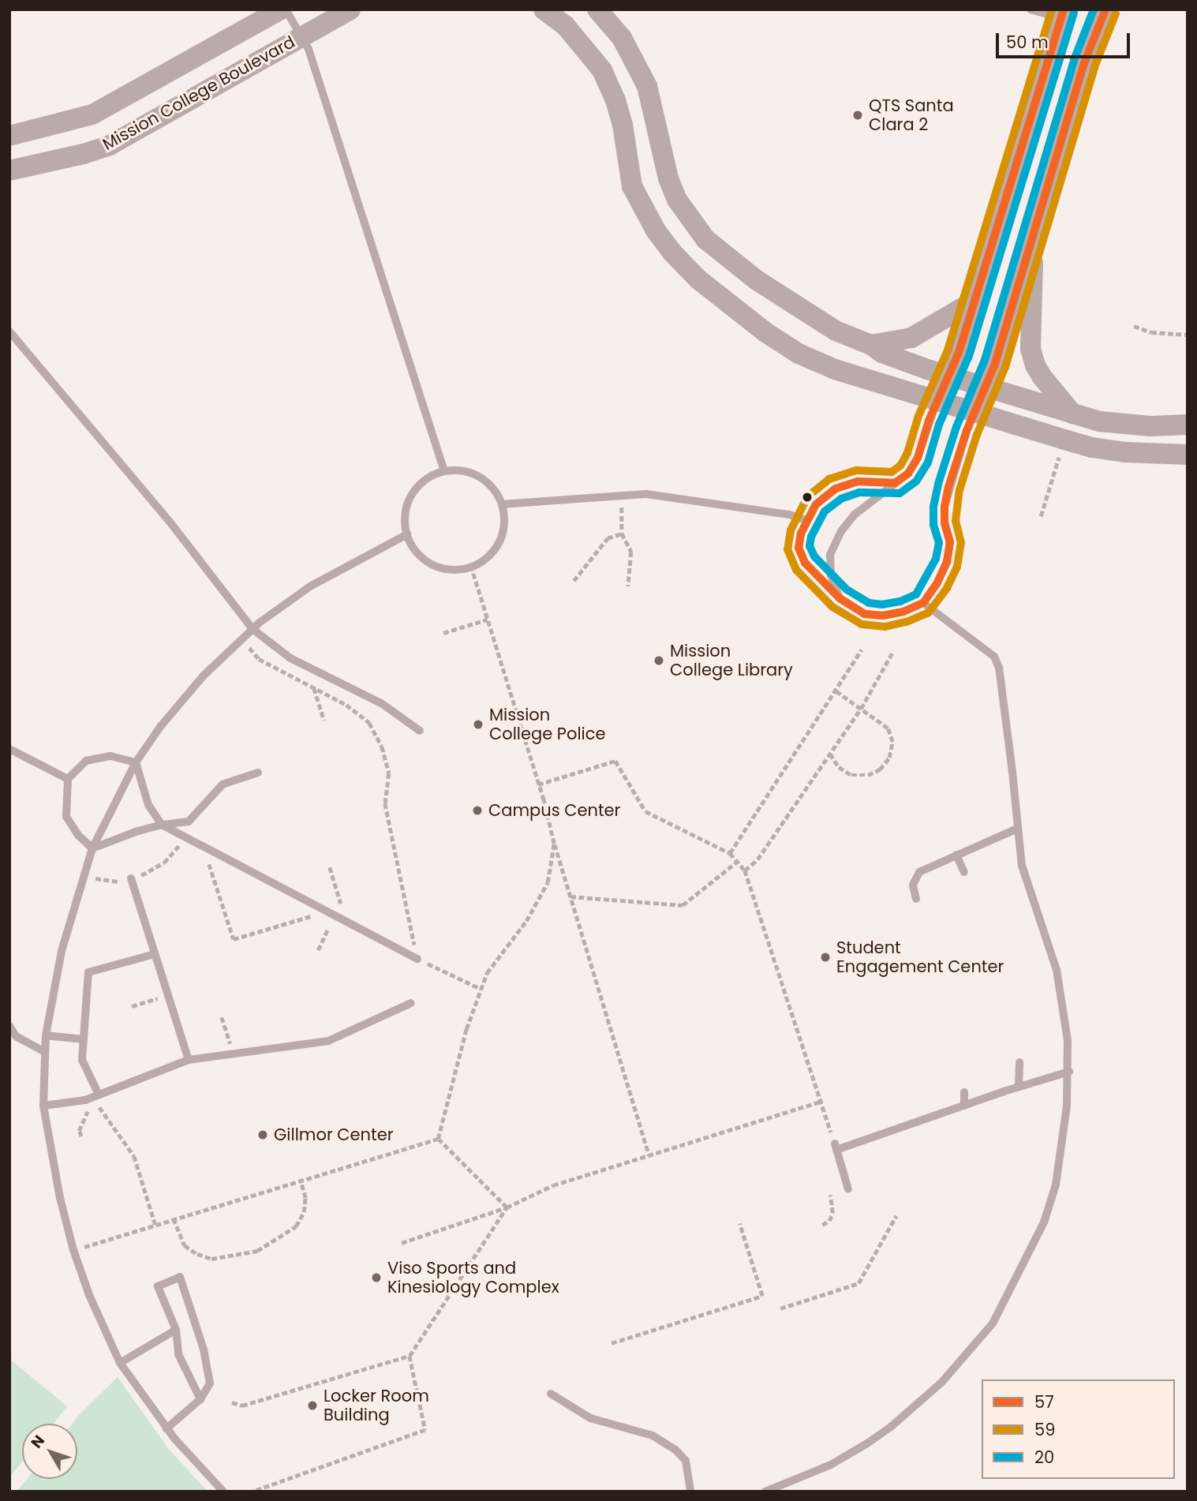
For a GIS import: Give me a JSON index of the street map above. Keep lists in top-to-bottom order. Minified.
{"streets":{"street":["Mission College Boulevard"]},"places":["QTS Santa Clara 2","Mission College Library","Mission College Police","Campus Center","Student Engagement Center","Gillmor Center","Viso Sports and Kinesiology Complex","Locker Room Building"],"lines":["transit line 57","transit line 59","transit line 20"],"legend":["57","59","20"],"scale_bar":"50 m","north":"top left"}
